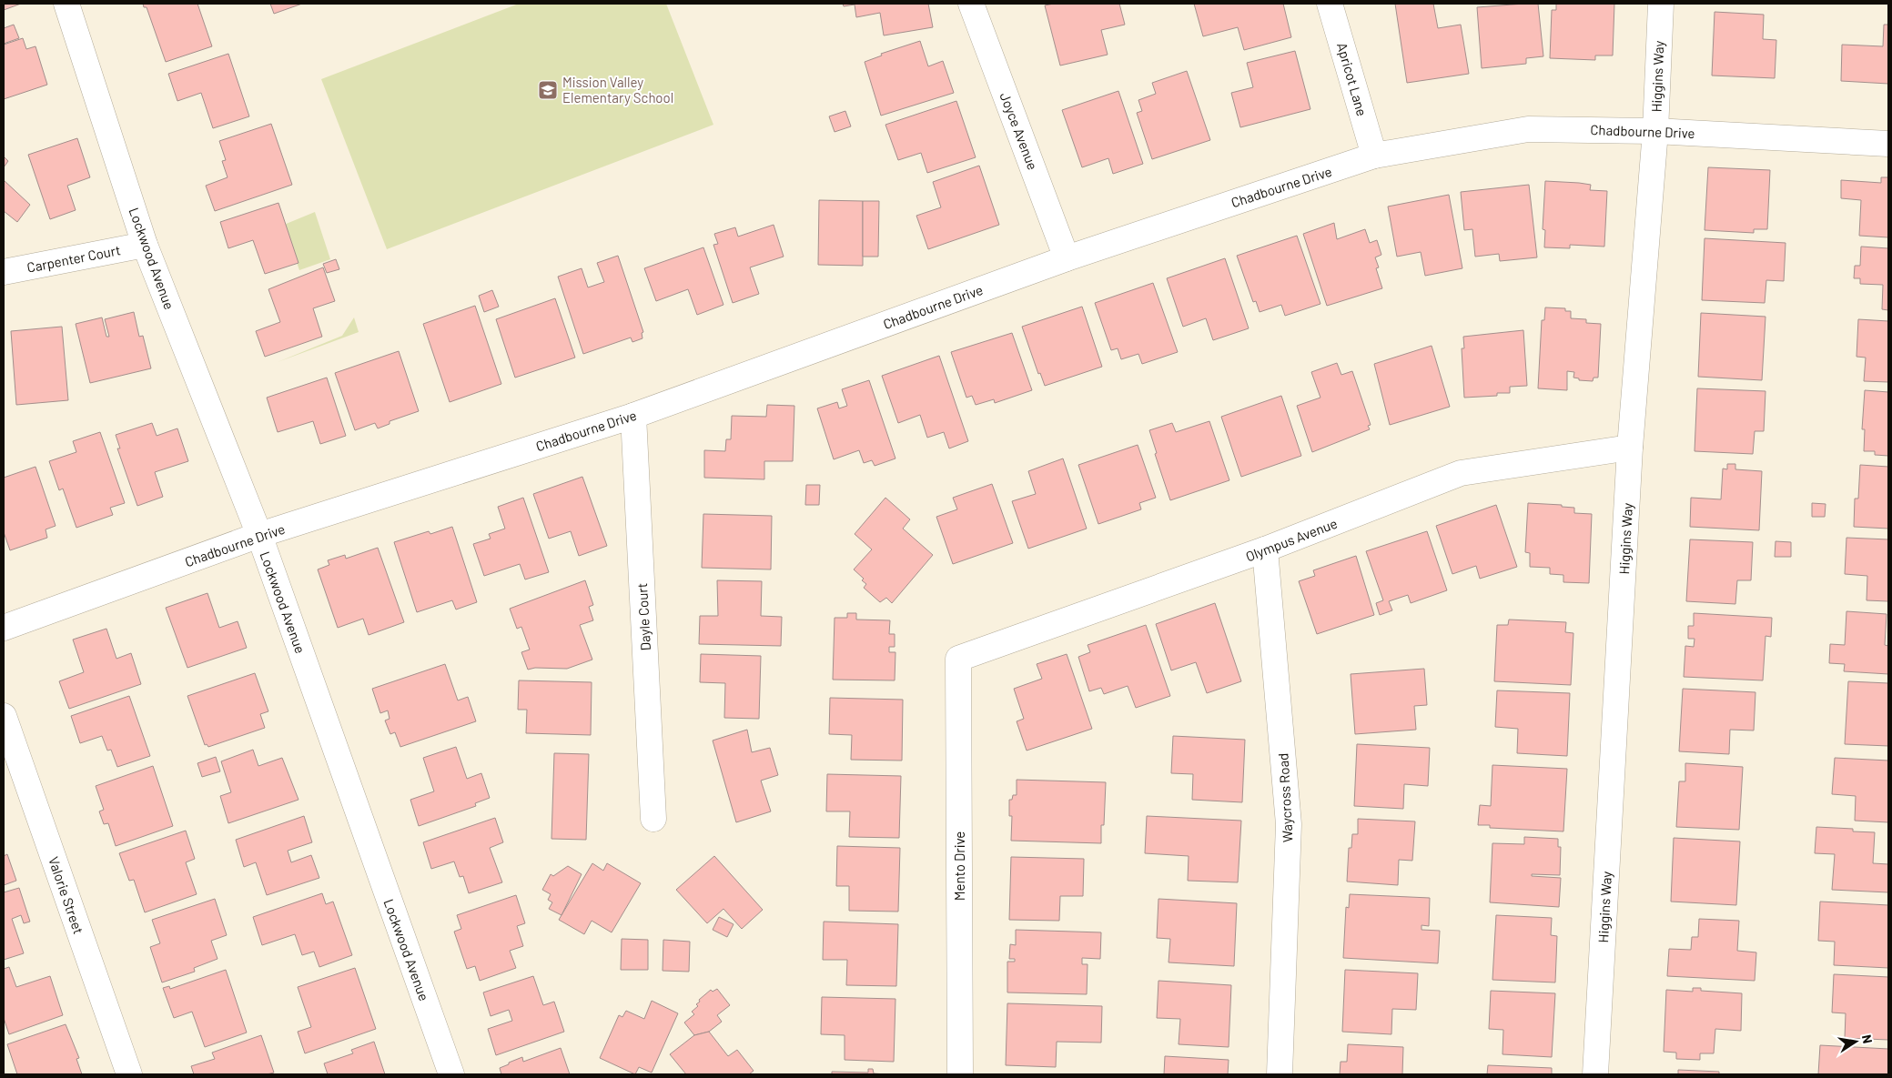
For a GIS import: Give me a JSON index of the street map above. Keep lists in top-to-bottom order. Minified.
{"streets":{"street":["Higgins Way","Apricot Lane","Joyce Avenue","Chadbourne Drive","Carpenter Court","Lockwood Avenue","Olympus Avenue","Dayle Court","Waycross Road","Mento Drive","Valorie Street"]},"crossings":[["Higgins Way","Chadbourne Drive"],["Higgins Way","Olympus Avenue"],["Apricot Lane","Chadbourne Drive"],["Joyce Avenue","Chadbourne Drive"],["Chadbourne Drive","Lockwood Avenue"],["Chadbourne Drive","Dayle Court"],["Carpenter Court","Lockwood Avenue"],["Olympus Avenue","Waycross Road"],["Olympus Avenue","Mento Drive"]],"places":{"school or university":["Mission Valley Elementary School"]},"north":"right"}
